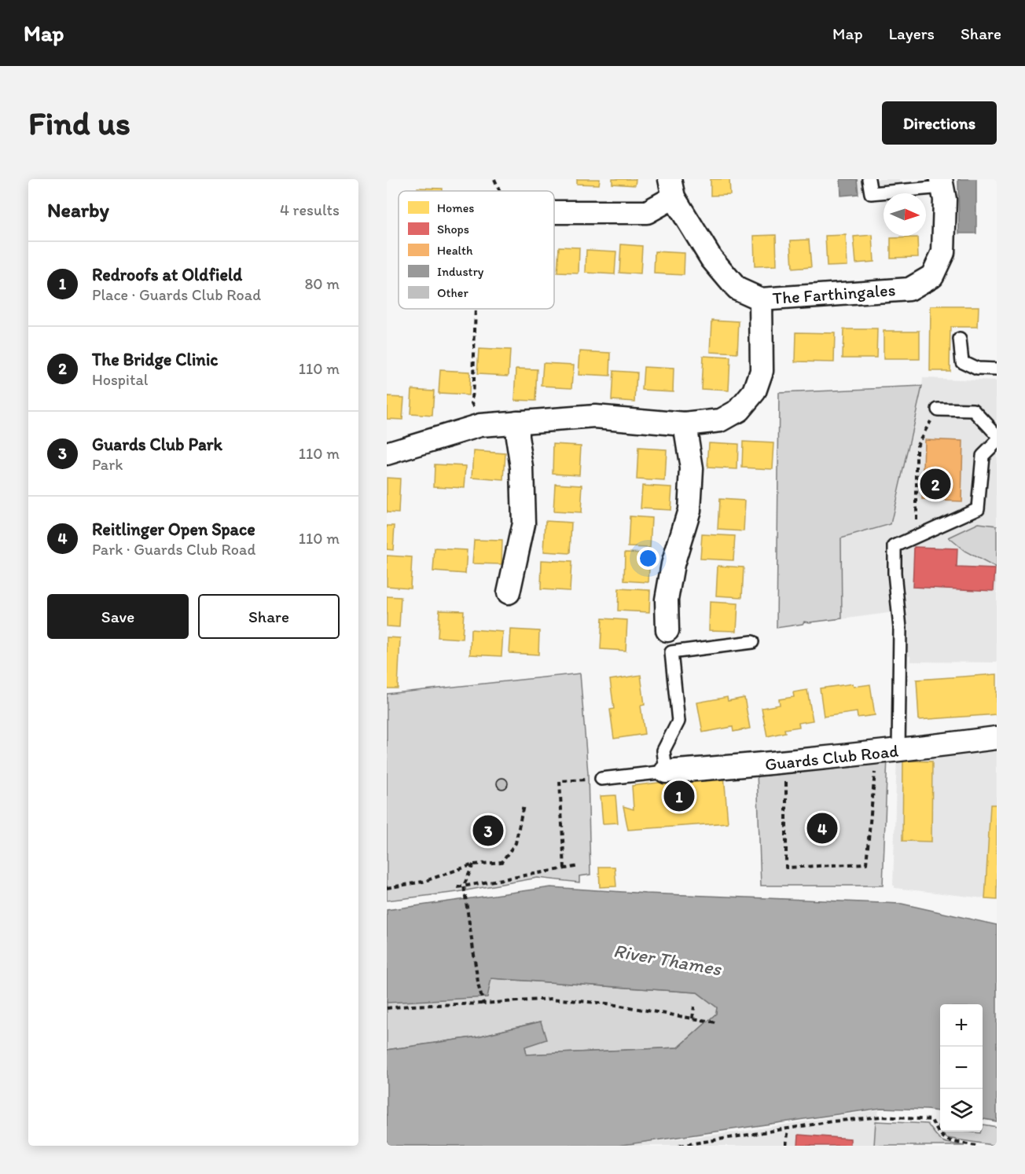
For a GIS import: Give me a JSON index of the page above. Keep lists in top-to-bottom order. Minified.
{"streets":{"street":["The Farthingales","Guards Club Road"]},"water":["River Thames"],"legend":["Homes","Shops","Health","Industry","Other"],"north":"right","page":{"header":"Map","nav":["Map","Layers","Share"],"buttons":["Directions",["Save","Share"]],"title":"Find us","heading":["Nearby","4 results"],"list":[{"mark":"1","name":"Redroofs at Oldfield","note":"Place · Guards Club Road","value":"80 m"},{"mark":"2","name":"The Bridge Clinic","note":"Hospital","value":"110 m"},{"mark":"3","name":"Guards Club Park","note":"Park","value":"110 m"},{"mark":"4","name":"Reitlinger Open Space","note":"Park · Guards Club Road","value":"110 m"}],"pins":["2","1","4","3"],"map_buttons":["+","−"]}}
